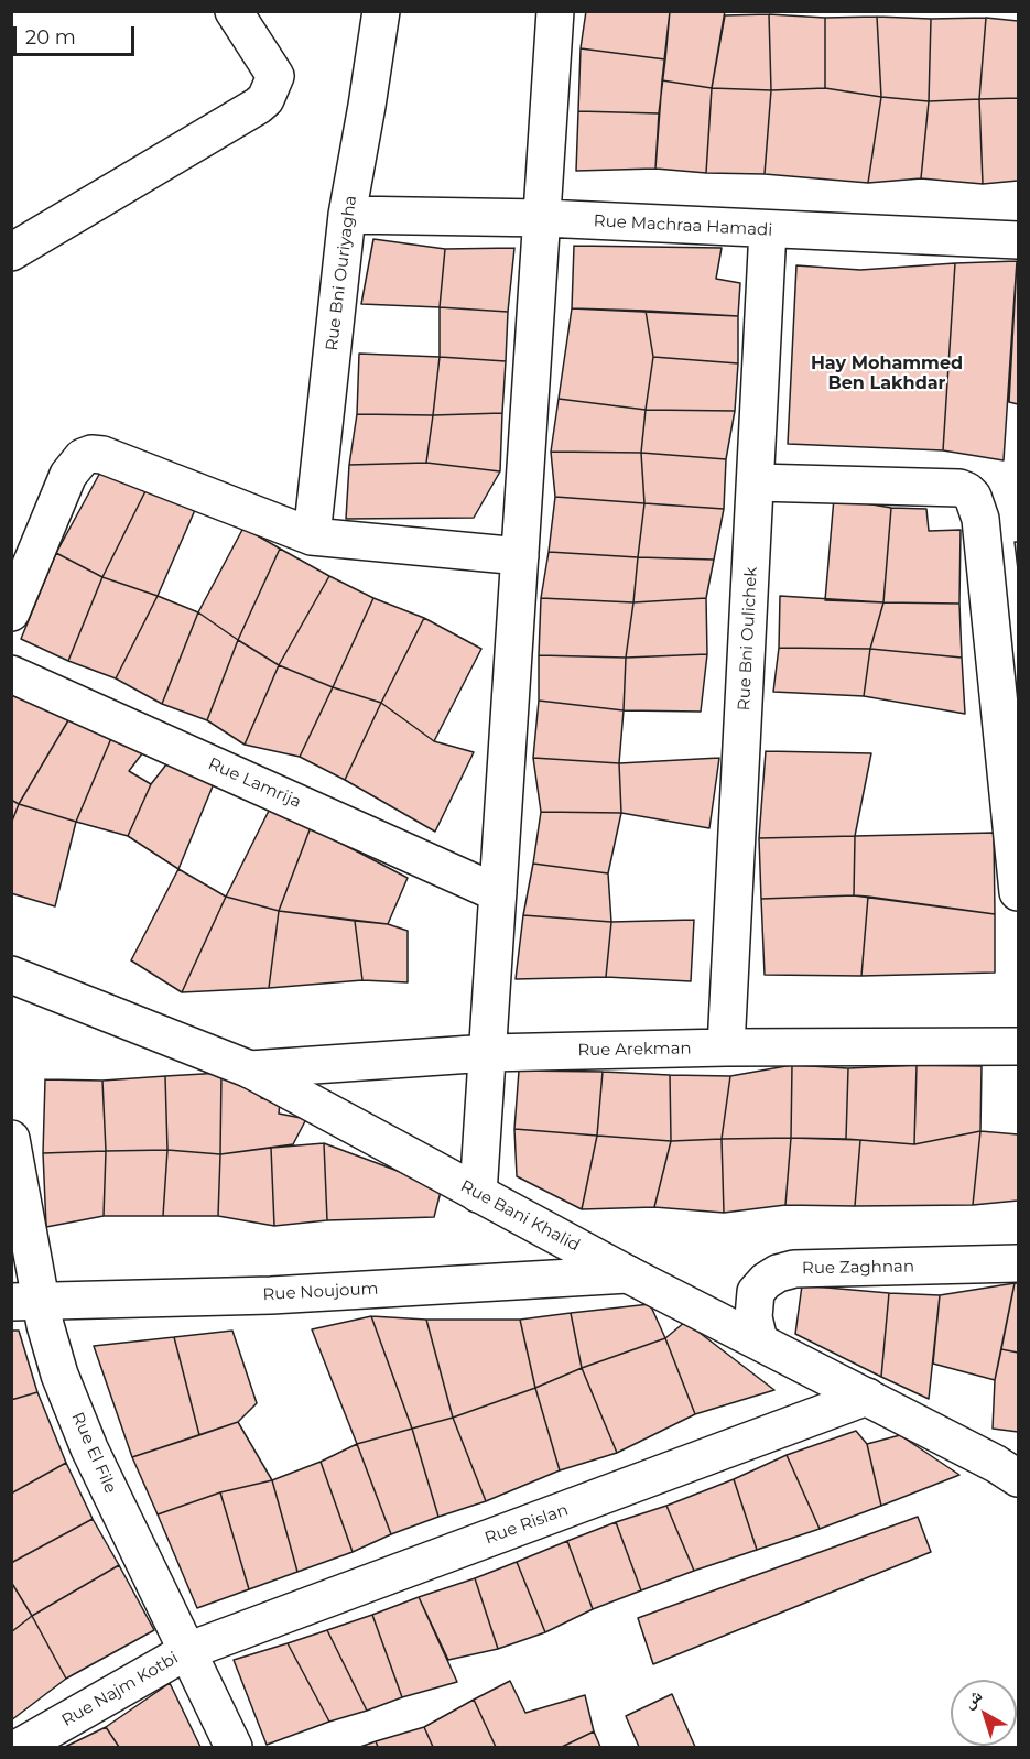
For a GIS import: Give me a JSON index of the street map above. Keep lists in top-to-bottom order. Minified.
{"streets":{"street":["Rue Machraa Hamadi","Rue Bni Ouriyagha","Rue Bni Oulichek","Rue Lamrija","Rue Arekman","Rue Bani Khalid","Rue Zaghnan","Rue Noujoum","Rue El File","Rue Rislan","Rue Najm Kotbi"]},"crossings":[["Rue Machraa Hamadi","Rue Bni Ouriyagha"],["Rue Machraa Hamadi","Rue Bni Oulichek"],["Rue Bni Oulichek","Rue Arekman"],["Rue Arekman","Rue Bani Khalid"],["Rue Bani Khalid","Rue Zaghnan"],["Rue Bani Khalid","Rue Noujoum"],["Rue Bani Khalid","Rue Rislan"],["Rue Noujoum","Rue El File"],["Rue El File","Rue Rislan"],["Rue El File","Rue Najm Kotbi"],["Rue Rislan","Rue Najm Kotbi"]],"districts":["Hay Mohammed Ben Lakhdar"],"scale_bar":"20 m","north":"top left"}
